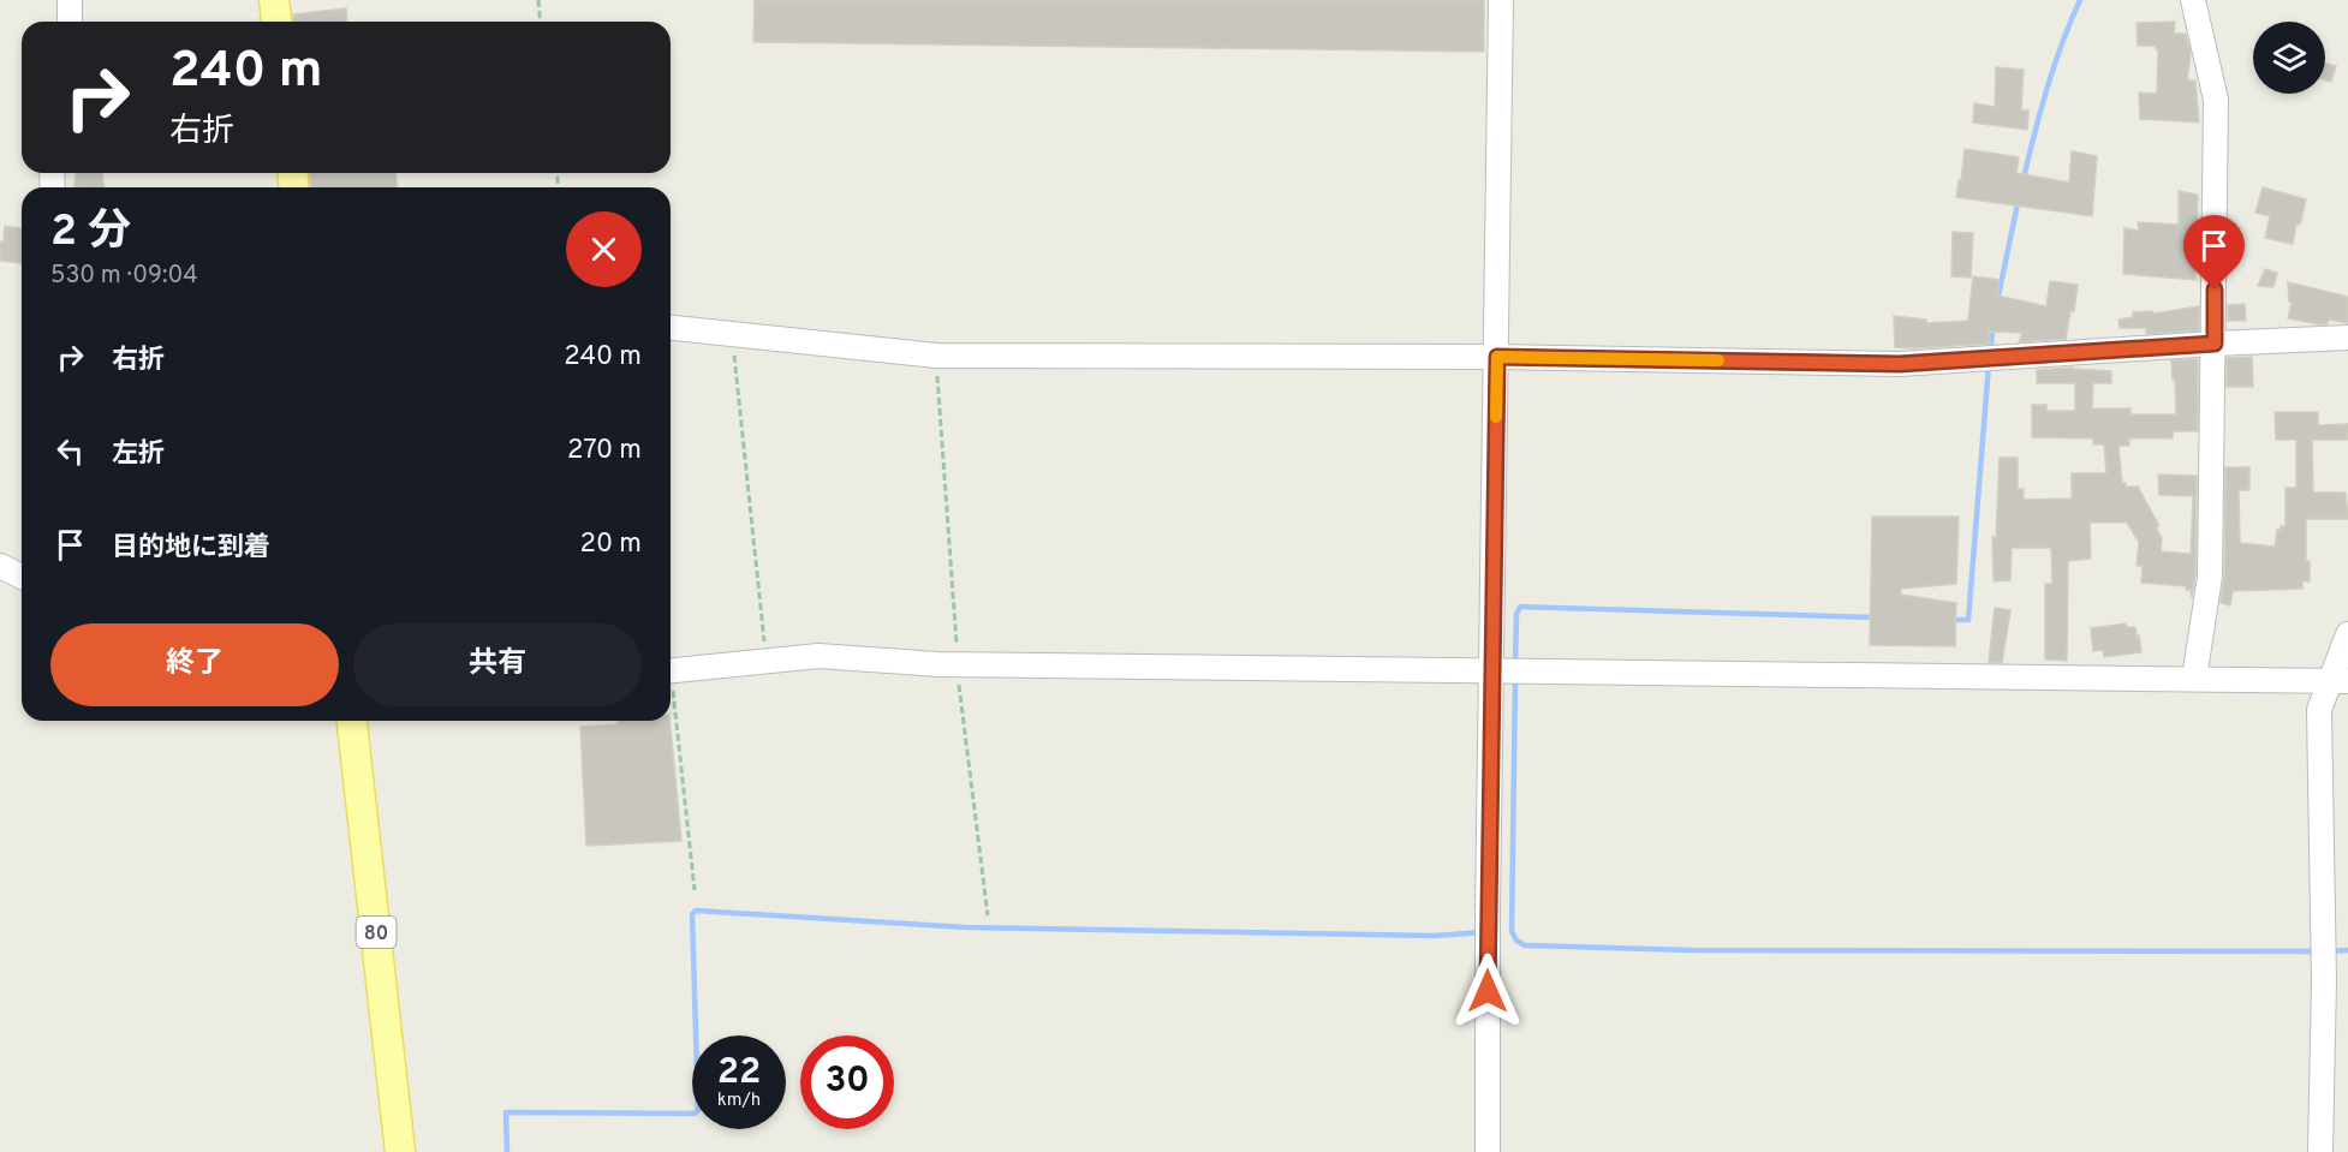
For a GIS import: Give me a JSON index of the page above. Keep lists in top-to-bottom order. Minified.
{"streets":{"main road":["80"]},"page":{"turn":["240 m","右折"],"heading":["2 分","530 m · 09:04"],"list":[{"name":"右折","value":"240 m"},{"name":"左折","value":"270 m"},{"name":"目的地に到着","value":"20 m"}],"buttons":["終了","共有"],"speed":"22 km/h","limit":"30"}}
